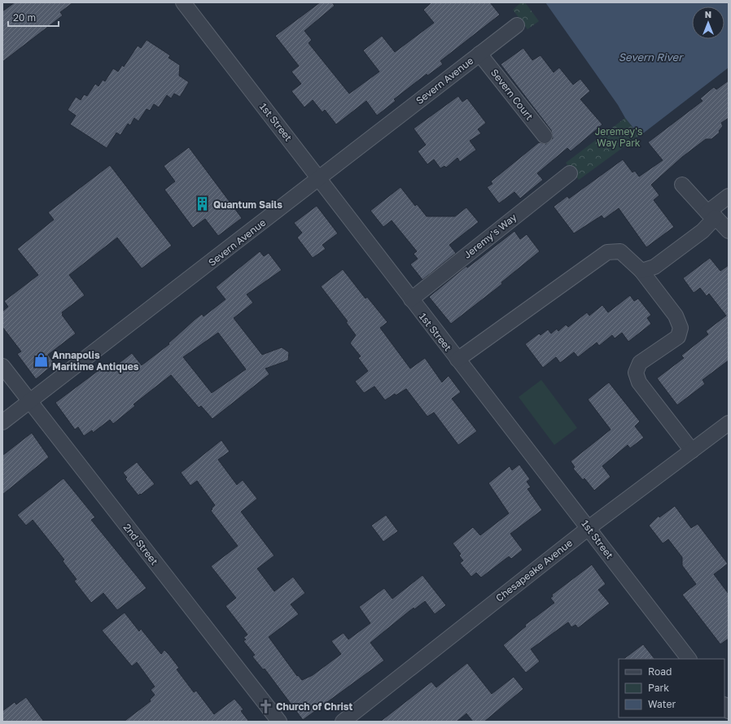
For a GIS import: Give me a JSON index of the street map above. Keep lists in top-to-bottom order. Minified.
{"streets":{"street":["Severn Avenue","Severn Court","1st Street","Jeremy's Way","2nd Street","Chesapeake Avenue"]},"crossings":[["Severn Avenue","Severn Court"],["Severn Avenue","1st Street"],["Severn Avenue","2nd Street"],["1st Street","Jeremy's Way"],["1st Street","Chesapeake Avenue"]],"water":["Severn River"],"parks":["Jeremey's Way Park"],"places":{"building":["Quantum Sails"],"shop":["Annapolis Maritime Antiques"],"church":["Church of Christ"]},"legend":["Road","Park","Water"],"scale_bar":"20 m","north":"top"}
